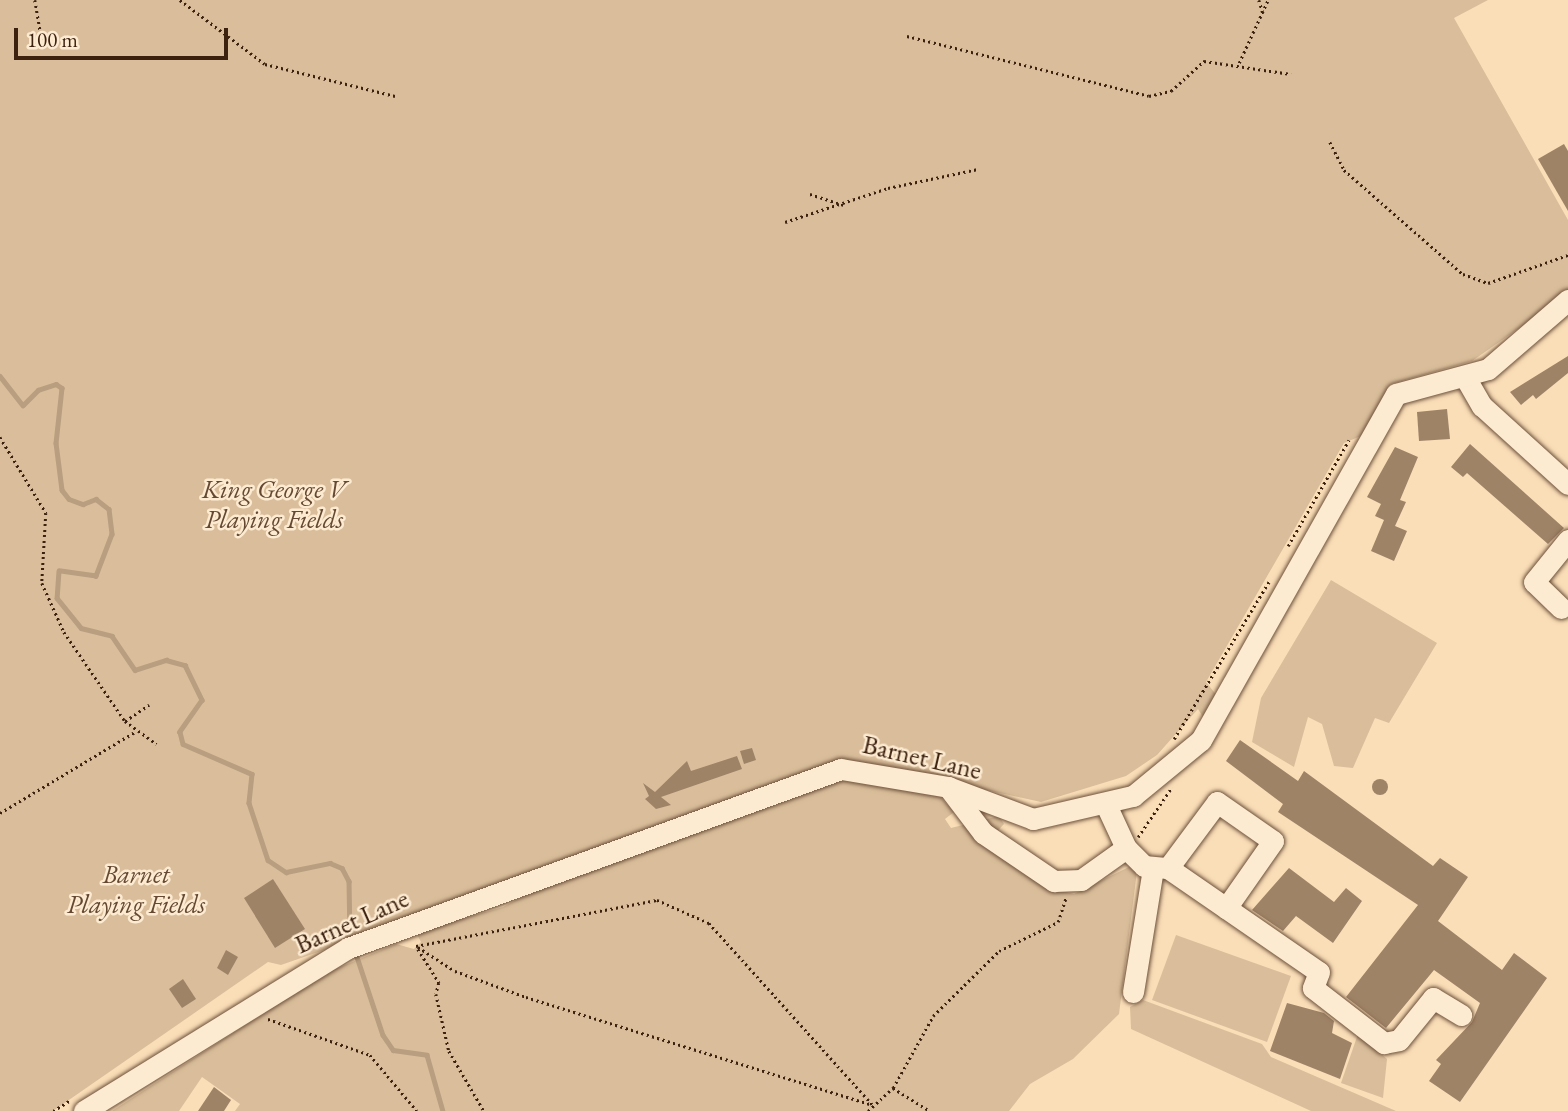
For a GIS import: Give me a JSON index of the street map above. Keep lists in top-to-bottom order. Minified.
{"streets":{"street":["Barnet Lane"]},"parks":["King George V Playing Fields","Barnet Playing Fields"],"scale_bar":"100 m"}
